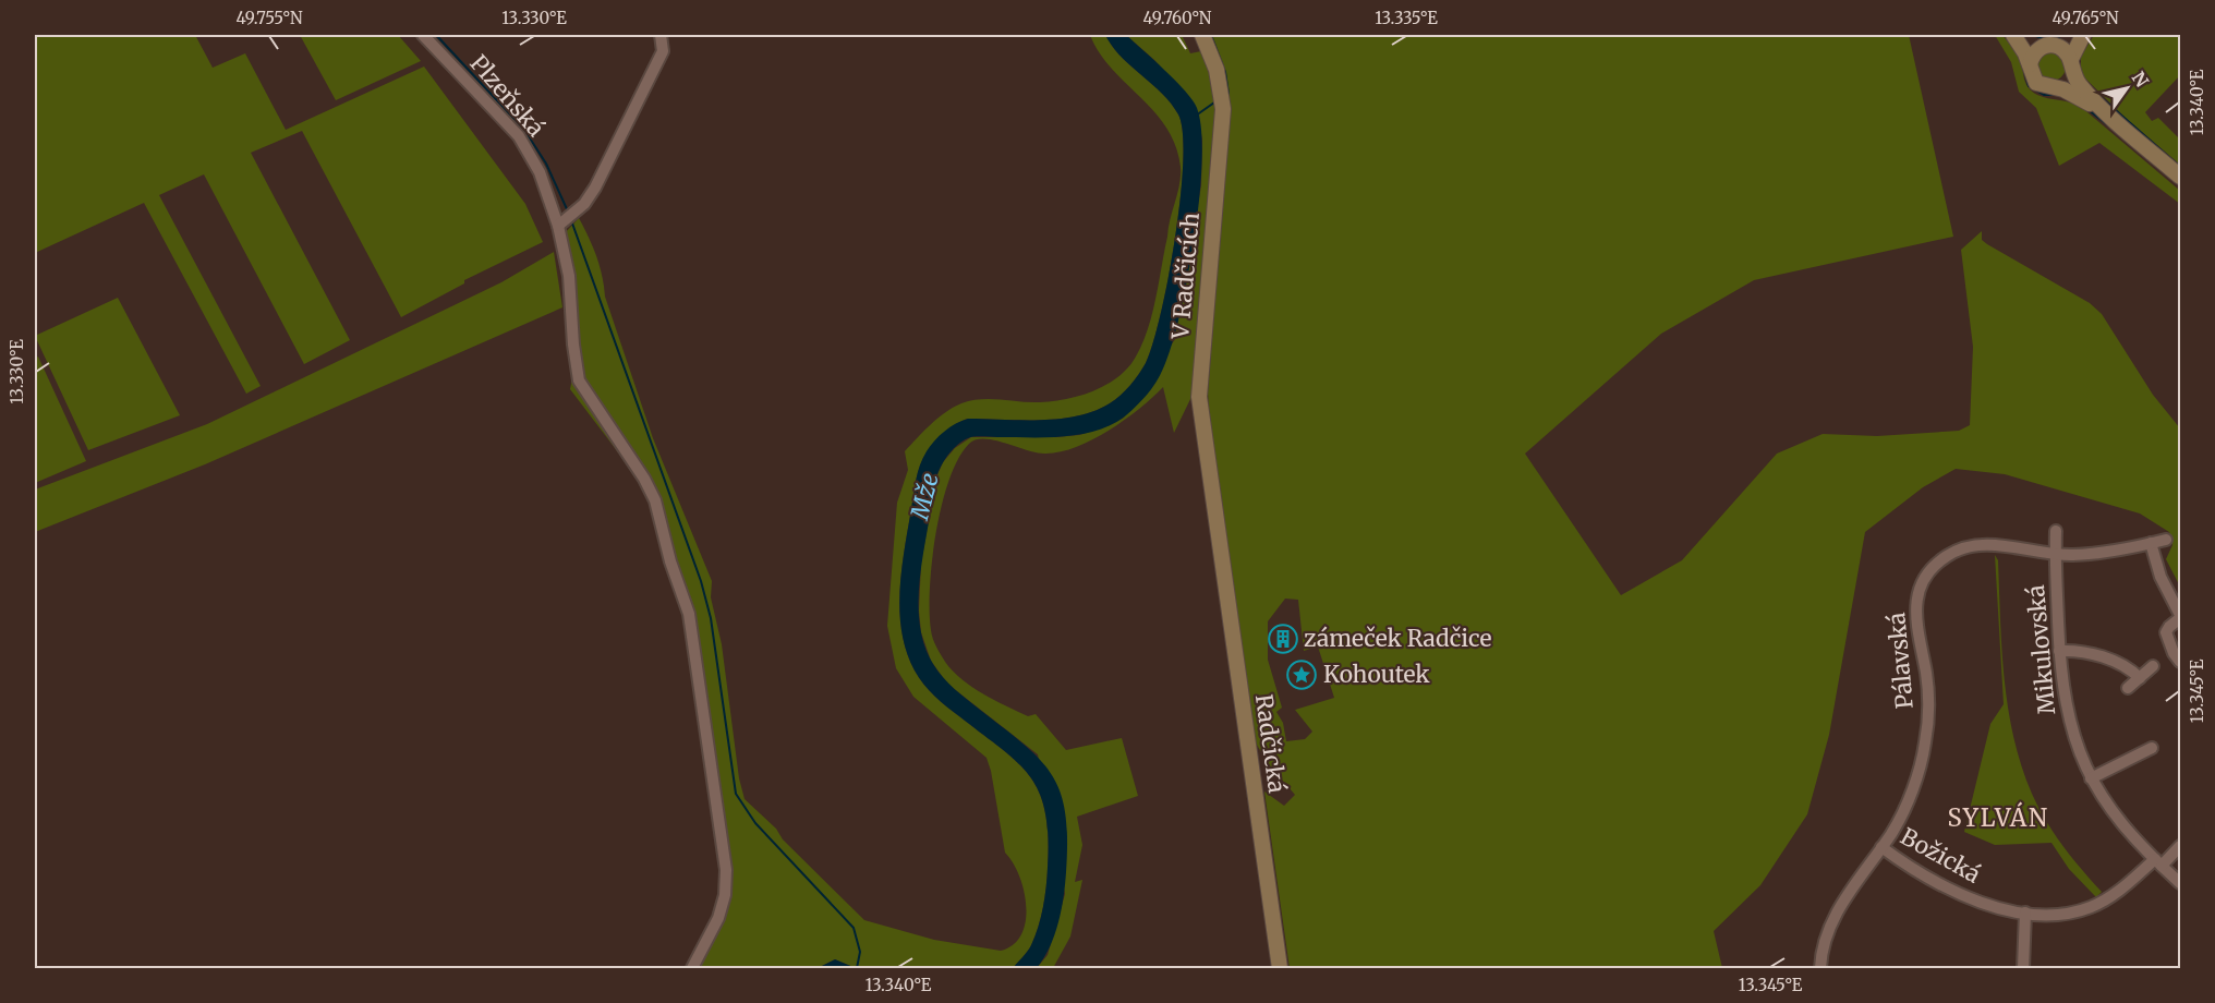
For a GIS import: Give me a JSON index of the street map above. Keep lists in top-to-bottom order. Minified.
{"streets":{"street":["Plzeňská","V Radčicích","Mikulovská","Pálavská","Radčická","Božická"]},"crossings":[["V Radčicích","Radčická"],["Mikulovská","Pálavská"],["Mikulovská","Božická"],["Pálavská","Božická"]],"districts":["SYLVÁN"],"water":["Mže"],"places":{"building":["zámeček Radčice"],"place":["Kohoutek"]},"north":"top right","coordinates":["49.755°N","13.330°E","49.760°N","13.335°E","49.765°N","13.340°E","13.345°E"]}
